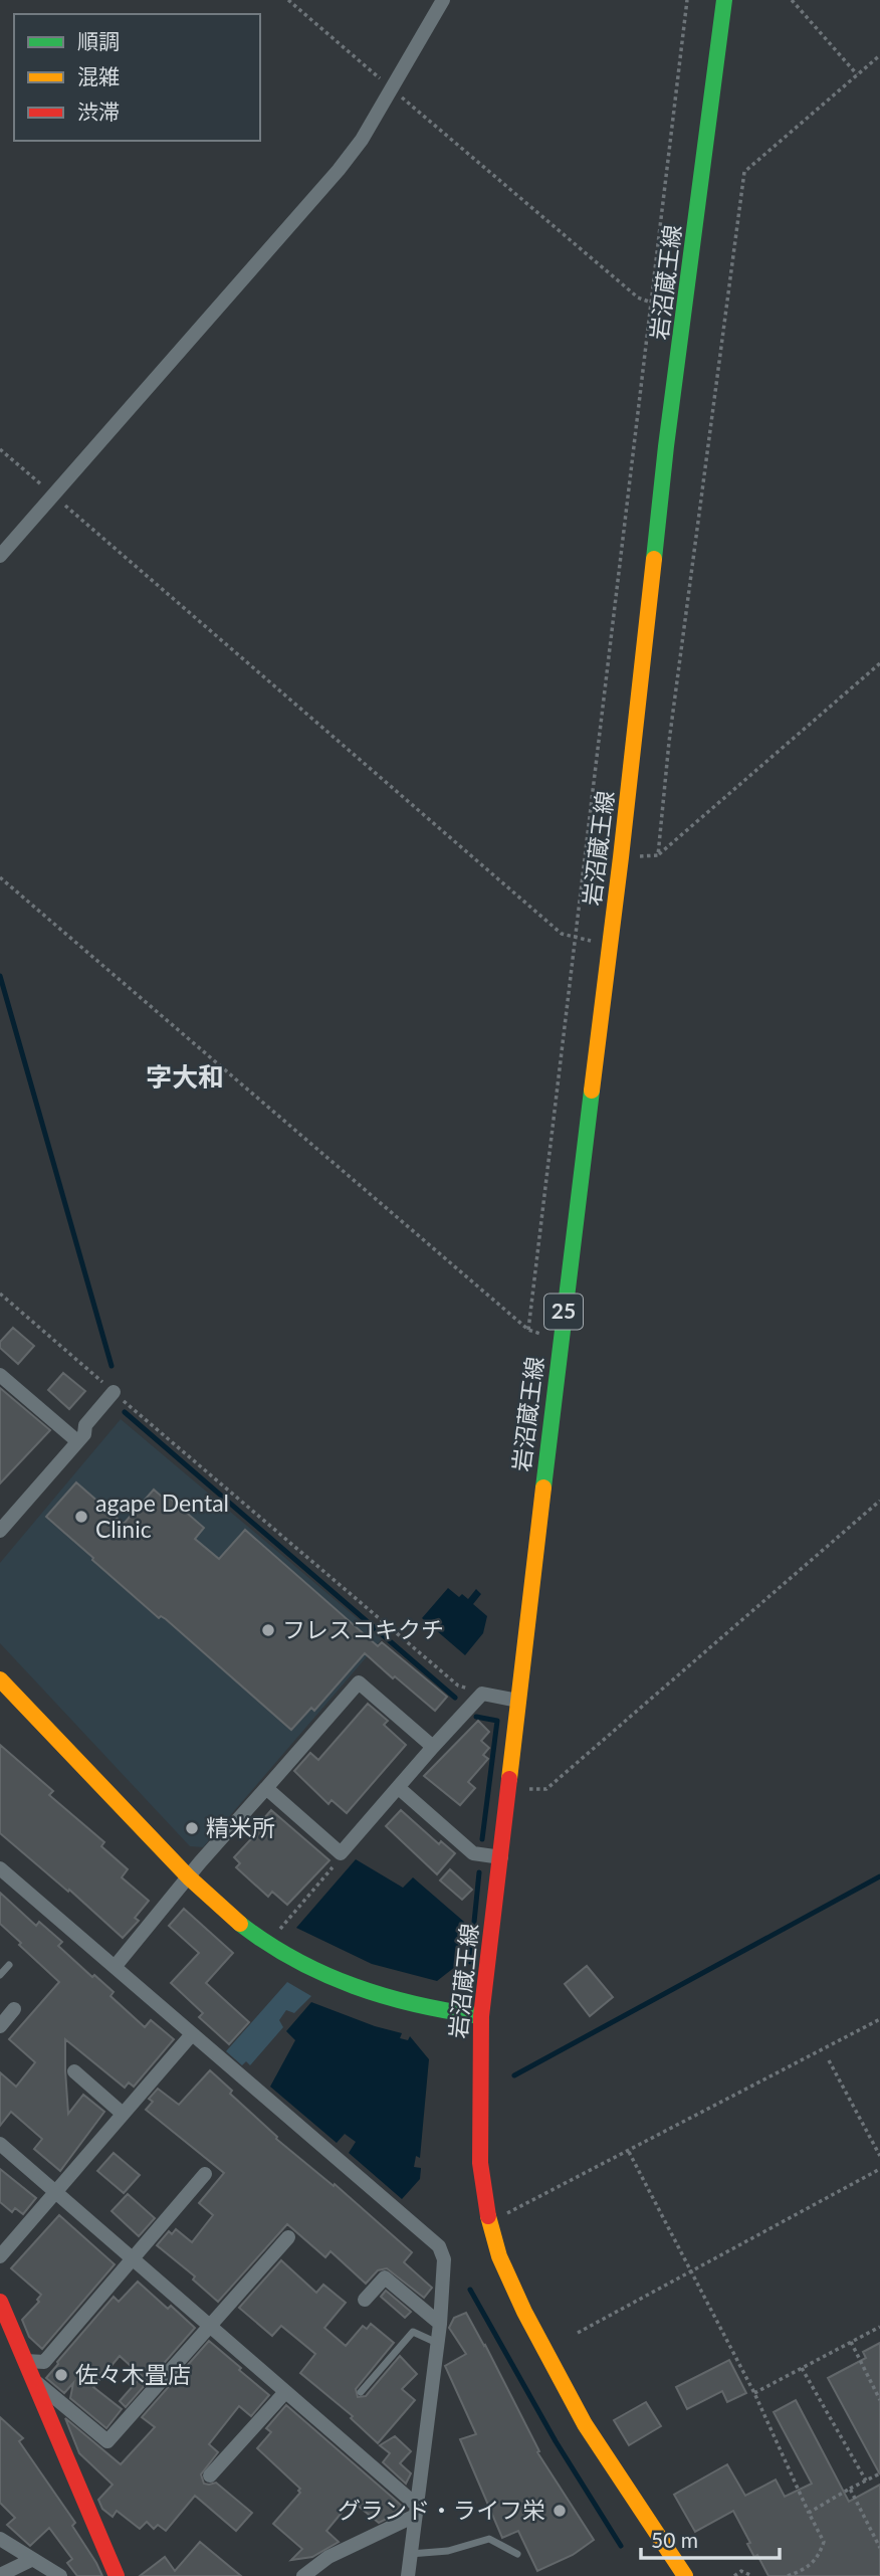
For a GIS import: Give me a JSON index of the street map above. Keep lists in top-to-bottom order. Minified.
{"streets":{"main road":["岩沼蔵王線","25"]},"districts":["字大和"],"places":["agape Dental Clinic","フレスコキクチ","精米所","佐々木畳店","グランド・ライフ栄"],"legend":["順調","混雑","渋滞"],"scale_bar":"50 m"}
